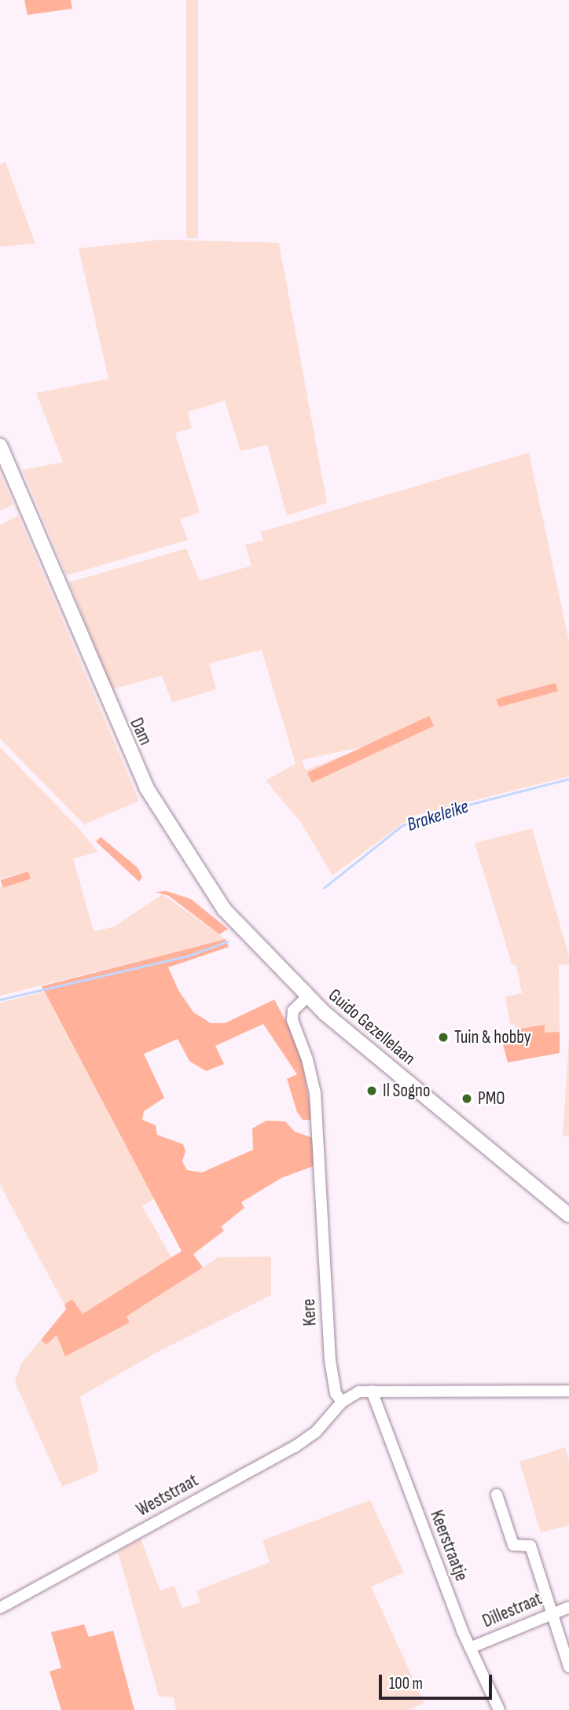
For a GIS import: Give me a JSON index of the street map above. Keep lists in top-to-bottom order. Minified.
{"streets":{"main road":["Dam","Guido Gezellelaan"],"street":["Kere","Weststraat","Keerstraatje","Dillestraat"]},"crossings":[["Dam","Guido Gezellelaan"],["Dam","Kere"],["Guido Gezellelaan","Kere"],["Kere","Weststraat"],["Keerstraatje","Dillestraat"]],"water":["Brakeleike"],"places":["Tuin & hobby","Il Sogno","PMO"],"scale_bar":"100 m"}
